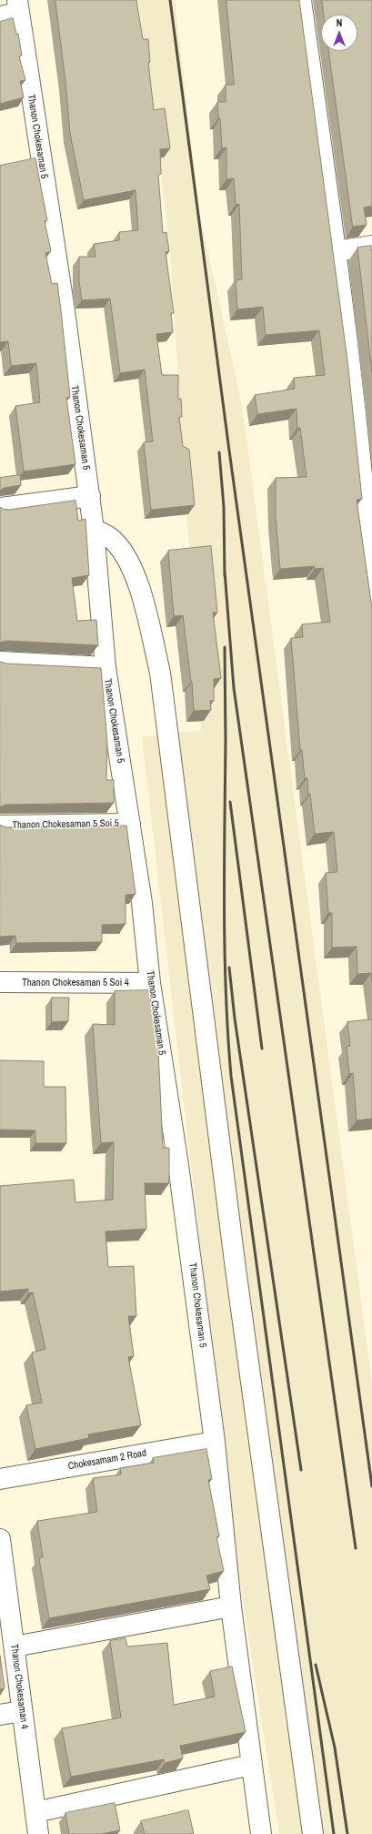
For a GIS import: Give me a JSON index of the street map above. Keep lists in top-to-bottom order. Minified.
{"streets":{"street":["Thanon Chokesaman 5","Thanon Chokesaman 5 Soi 5","Thanon Chokesaman 5 Soi 4","Chokesamam 2 Road","Thanon Chokesaman 4"]},"crossings":[["Thanon Chokesaman 5","Thanon Chokesaman 5 Soi 5"],["Thanon Chokesaman 5","Thanon Chokesaman 5 Soi 4"],["Thanon Chokesaman 5","Chokesamam 2 Road"]],"north":"top"}
